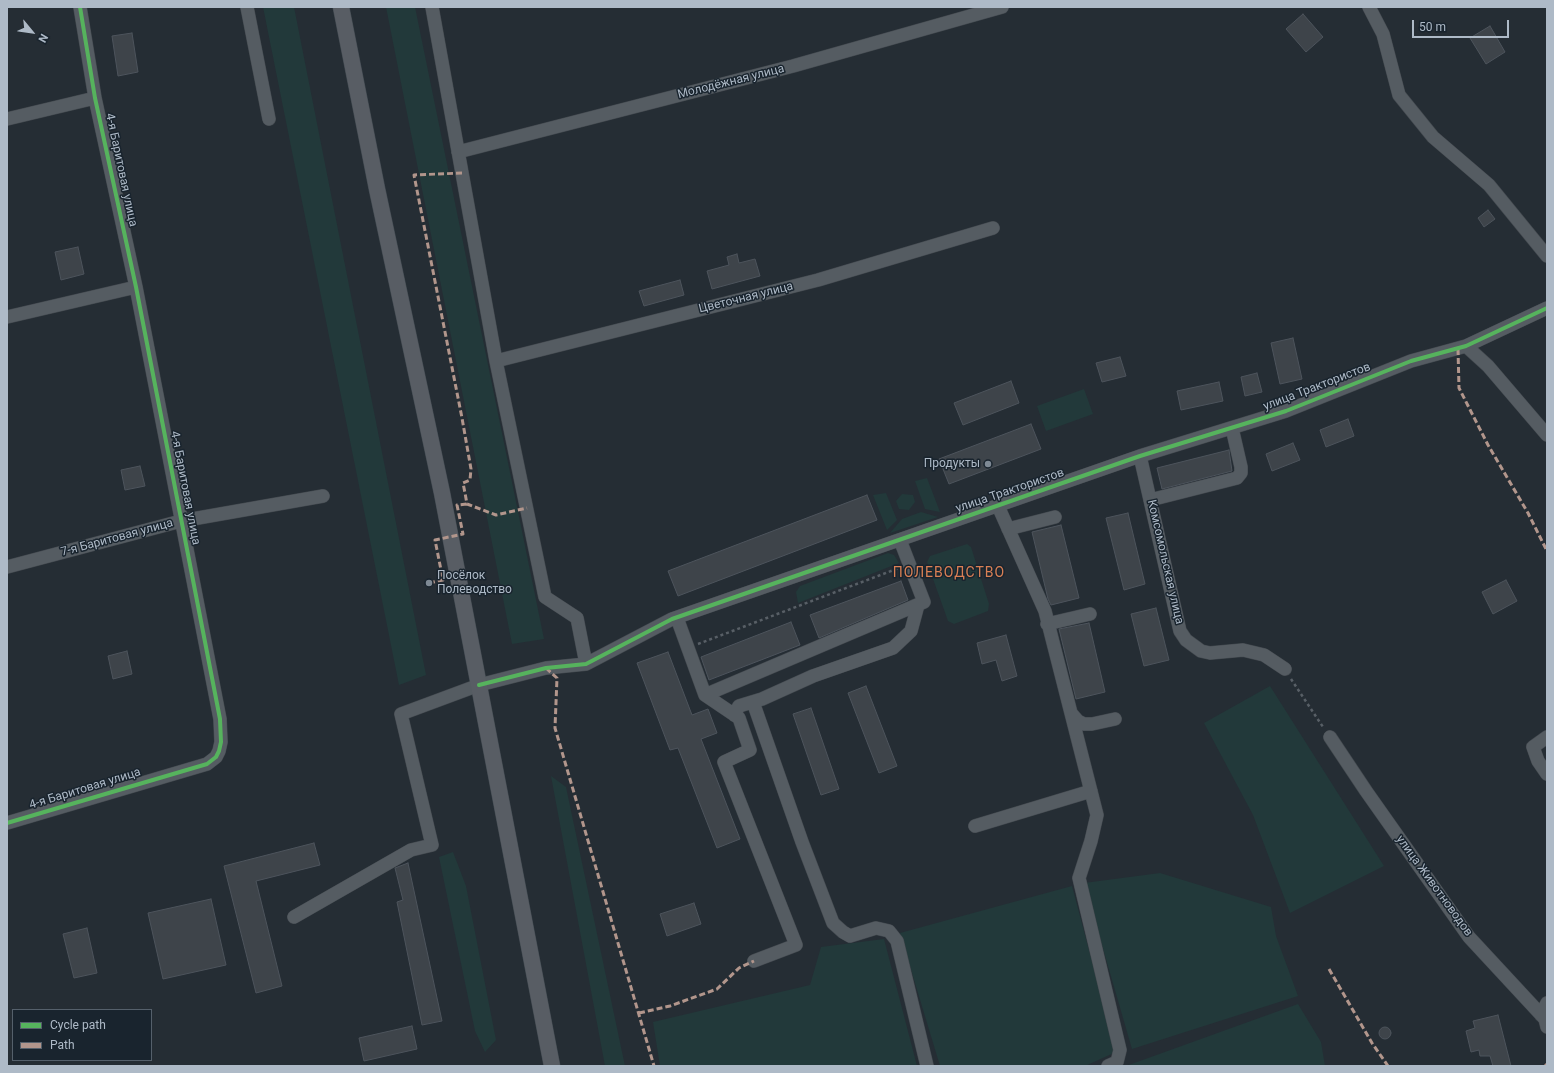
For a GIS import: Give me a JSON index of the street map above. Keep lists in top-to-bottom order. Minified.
{"streets":{"street":["Молодёжная улица","4-я Баритовая улица","Цветочная улица","улица Трактористов","7-я Баритовая улица","Комсомольская улица","улица Животноводов"]},"crossings":[["4-я Баритовая улица","7-я Баритовая улица"],["улица Трактористов","Комсомольская улица"]],"districts":["ПОЛЕВОДСТВО"],"places":["Продукты","Посёлок Полеводство"],"legend":["Cycle path","Path"],"scale_bar":"50 m","north":"bottom right"}
